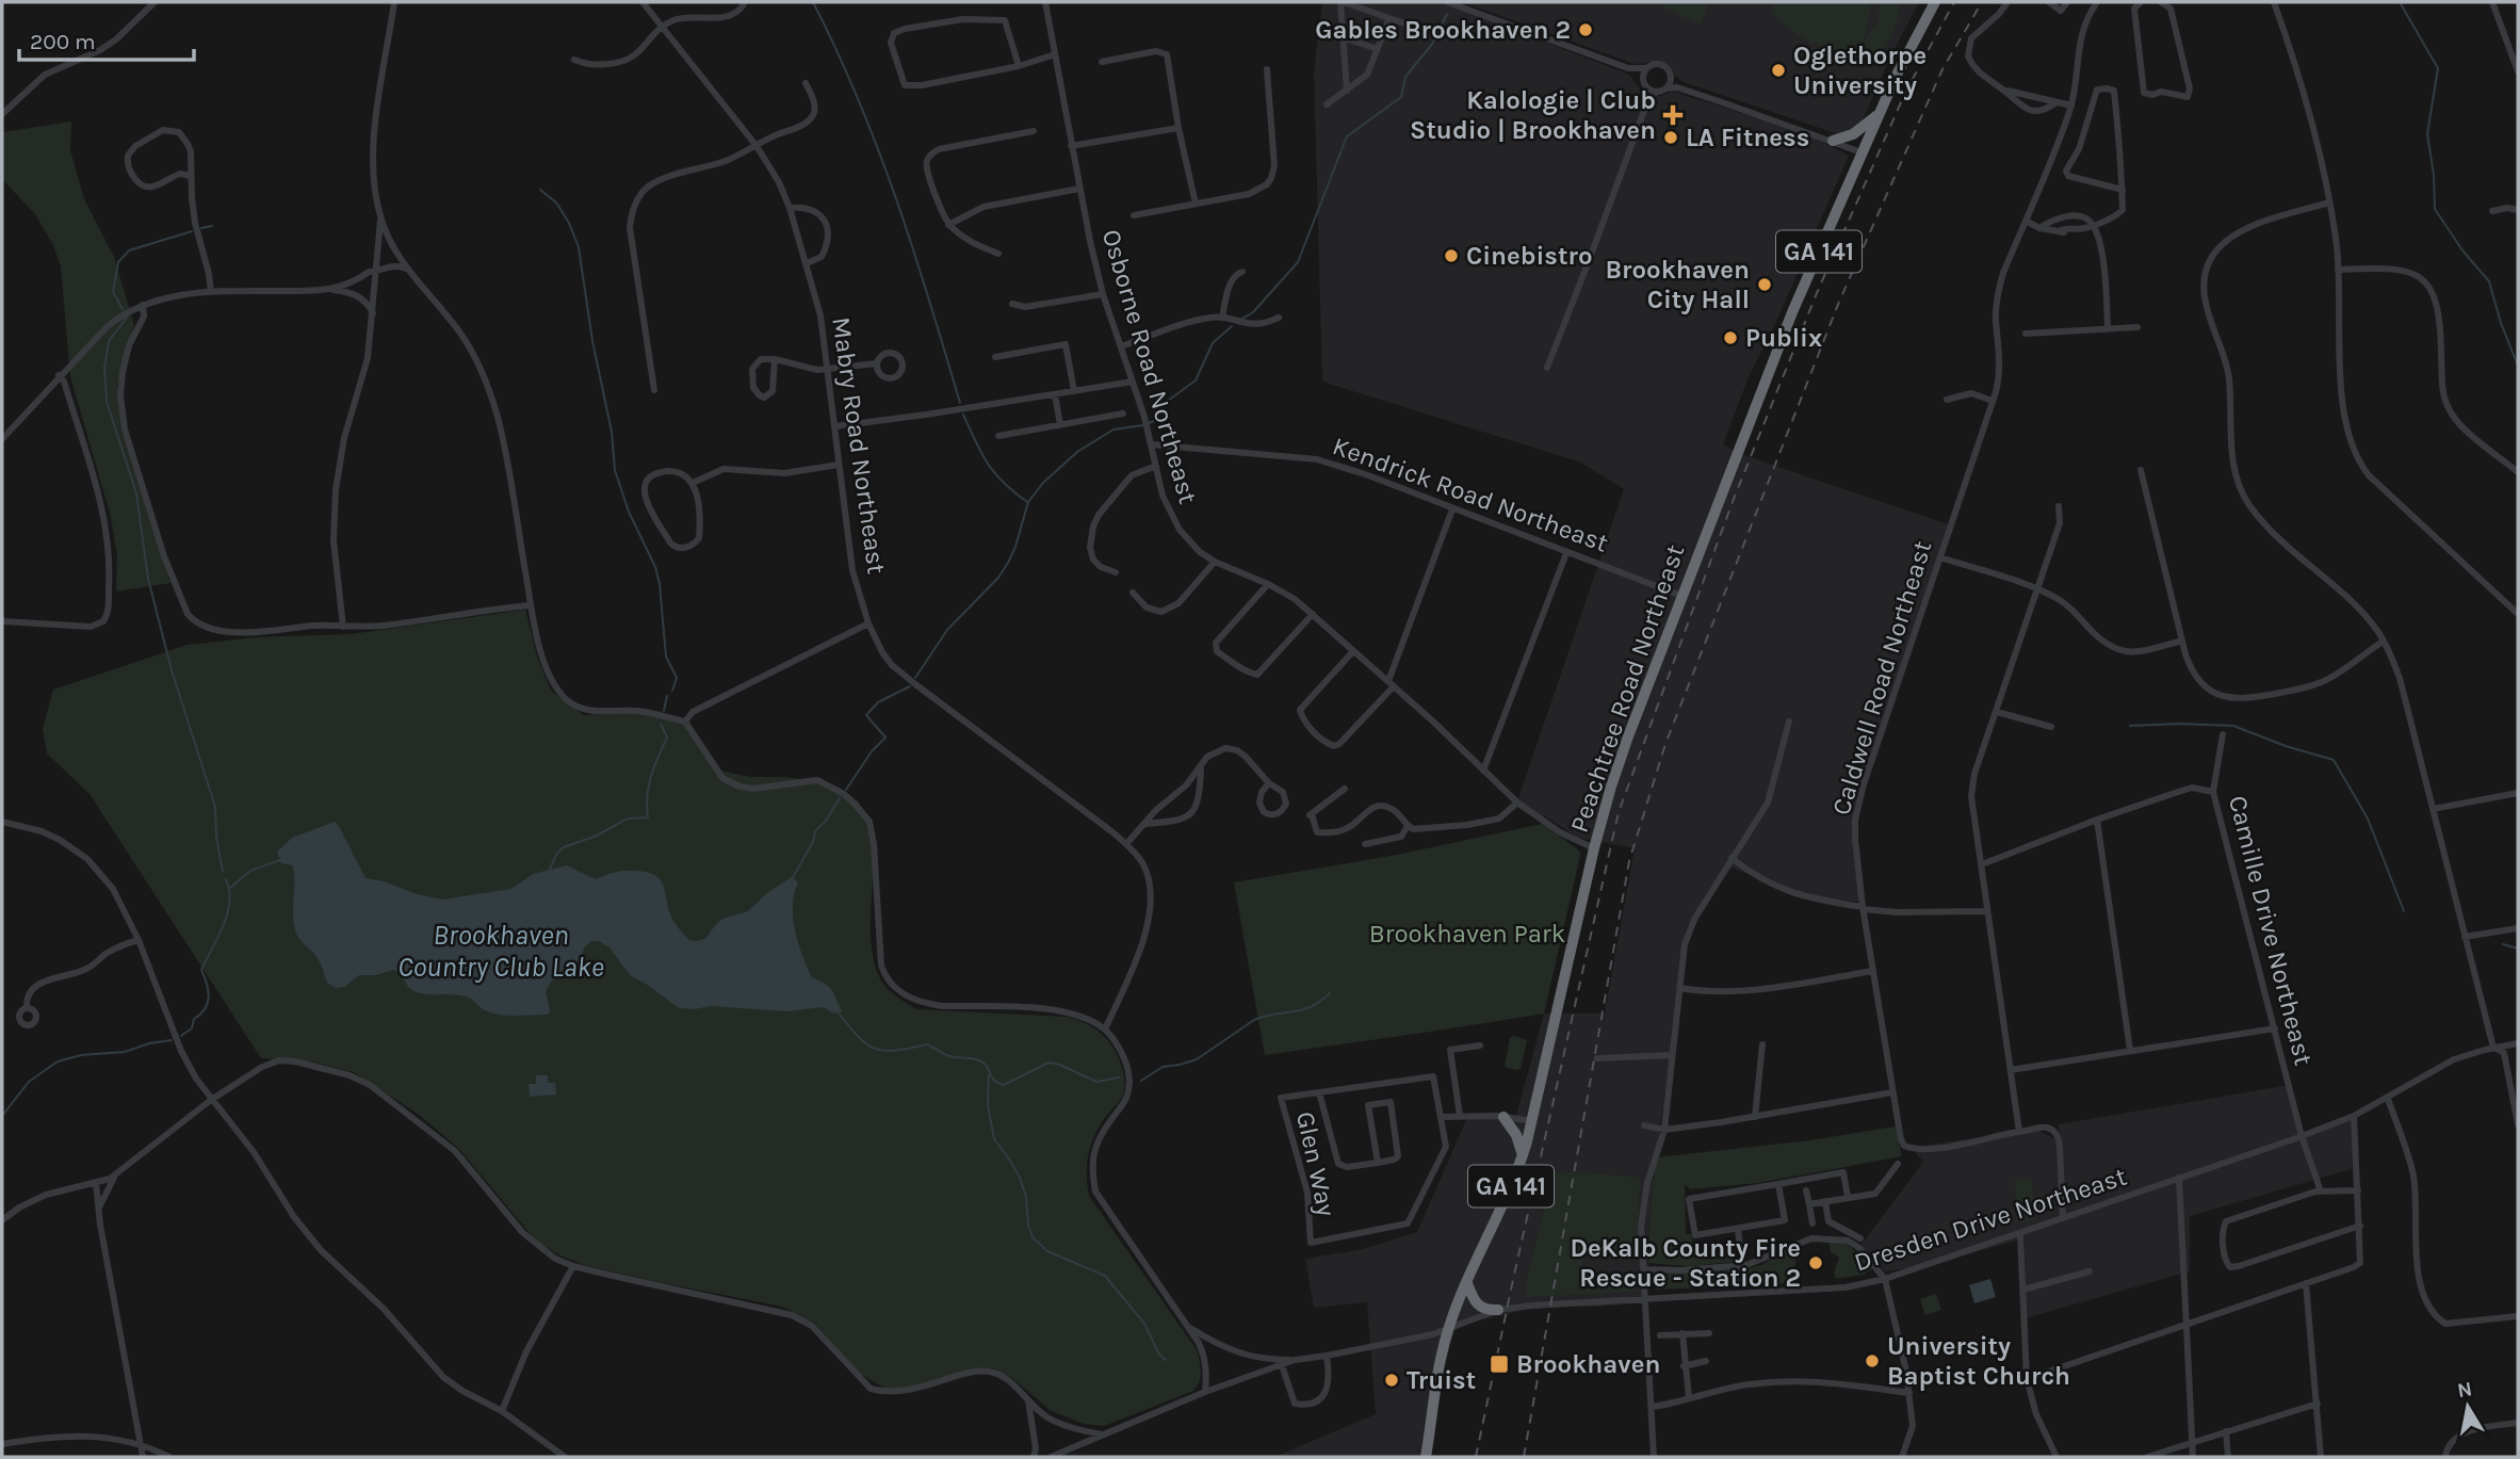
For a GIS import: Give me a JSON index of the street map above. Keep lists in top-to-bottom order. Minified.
{"streets":{"highway":["GA 141","Peachtree Road Northeast"],"street":["Osborne Road Northeast","Mabry Road Northeast","Kendrick Road Northeast","Caldwell Road Northeast","Camille Drive Northeast","Glen Way","Dresden Drive Northeast"]},"crossings":[["Osborne Road Northeast","Kendrick Road Northeast"],["Osborne Road Northeast","Peachtree Road Northeast"],["Kendrick Road Northeast","Peachtree Road Northeast"],["Caldwell Road Northeast","Dresden Drive Northeast"],["Peachtree Road Northeast","Dresden Drive Northeast"],["Camille Drive Northeast","Dresden Drive Northeast"]],"water":["Brookhaven Country Club Lake"],"parks":["Brookhaven Park"],"places":{"other":["Gables Brookhaven 2","Oglethorpe University","LA Fitness","Cinebistro","Brookhaven City Hall","Publix","DeKalb County Fire Rescue - Station 2","University Baptist Church","Truist"],"health":["Kalologie | Club Studio | Brookhaven"],"transit":["Brookhaven"]},"scale_bar":"200 m","north":"top"}
